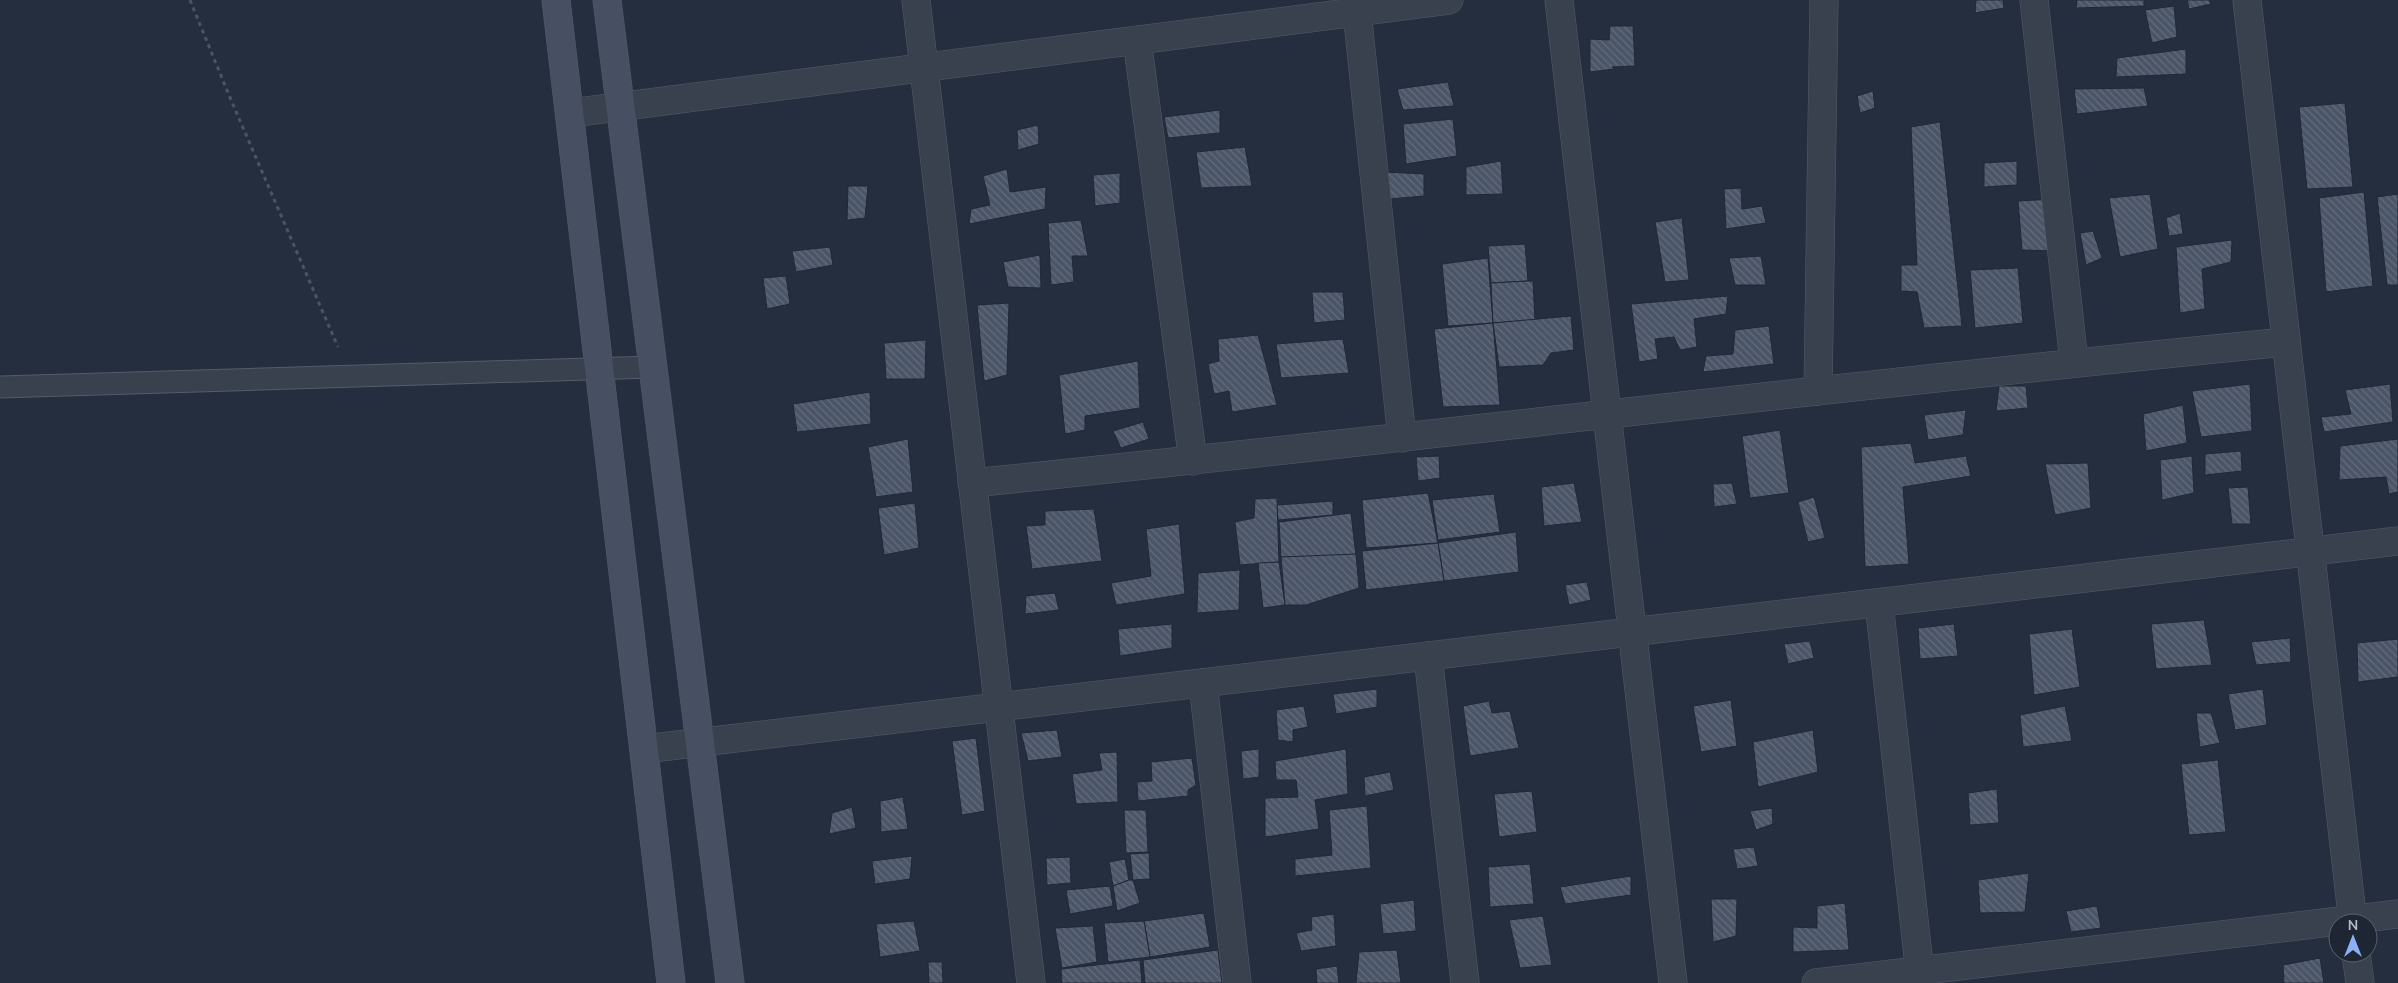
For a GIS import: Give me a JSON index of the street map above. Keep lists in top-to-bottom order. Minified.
{"north":"top"}
